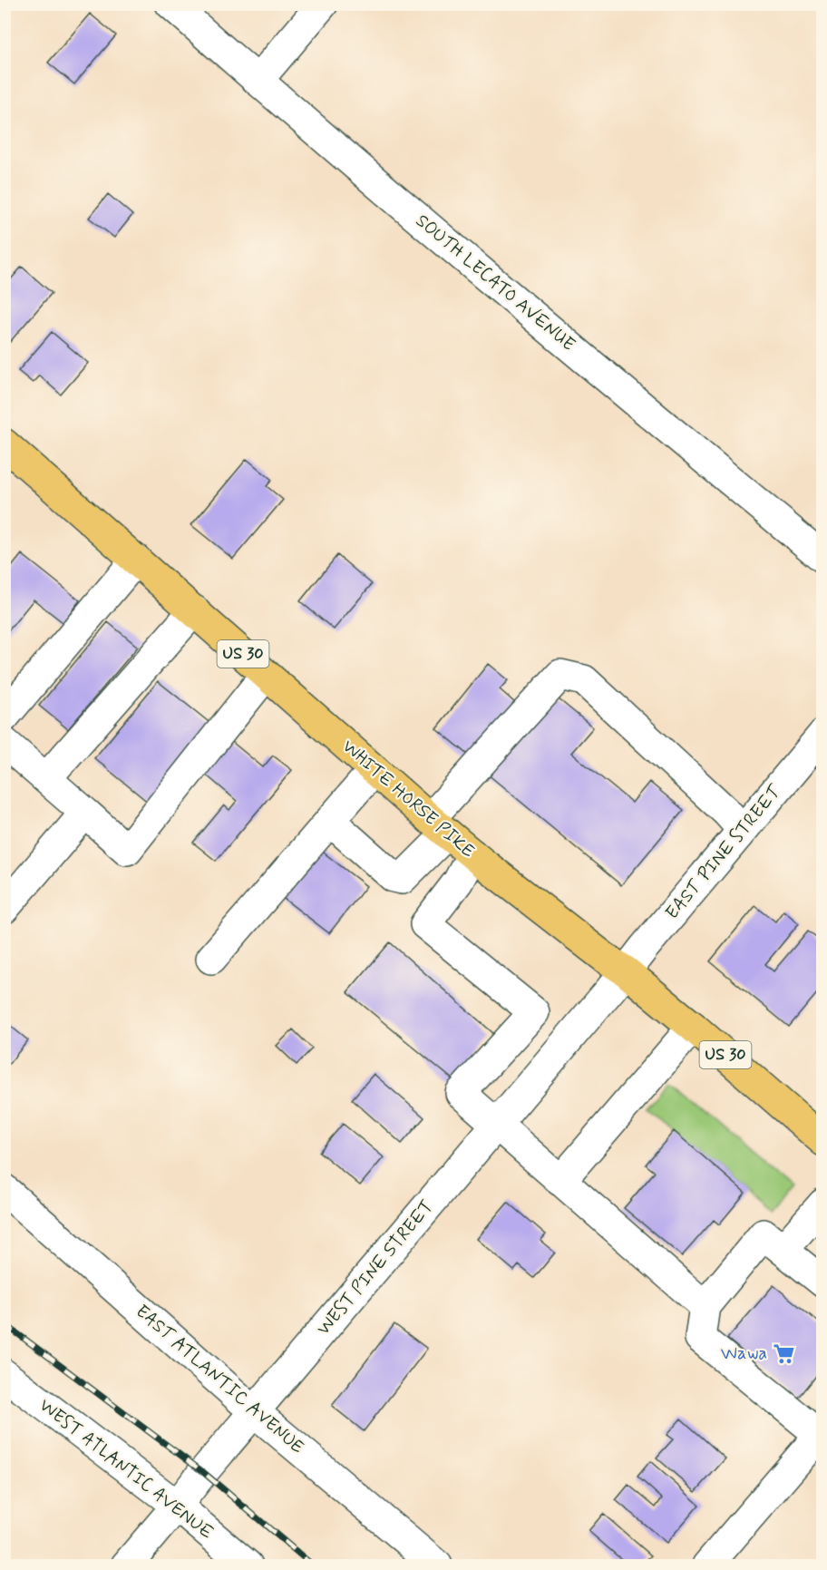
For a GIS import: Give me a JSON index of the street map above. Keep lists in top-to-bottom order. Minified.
{"streets":{"highway":["US 30","WHITE HORSE PIKE"],"street":["SOUTH LECATO AVENUE","EAST PINE STREET","WEST PINE STREET","EAST ATLANTIC AVENUE","WEST ATLANTIC AVENUE"]},"crossings":[["WHITE HORSE PIKE","EAST PINE STREET"],["WHITE HORSE PIKE","WEST PINE STREET"],["EAST PINE STREET","WEST PINE STREET"],["WEST PINE STREET","EAST ATLANTIC AVENUE"],["WEST PINE STREET","WEST ATLANTIC AVENUE"]],"places":{"supermarket":["Wawa"]}}
